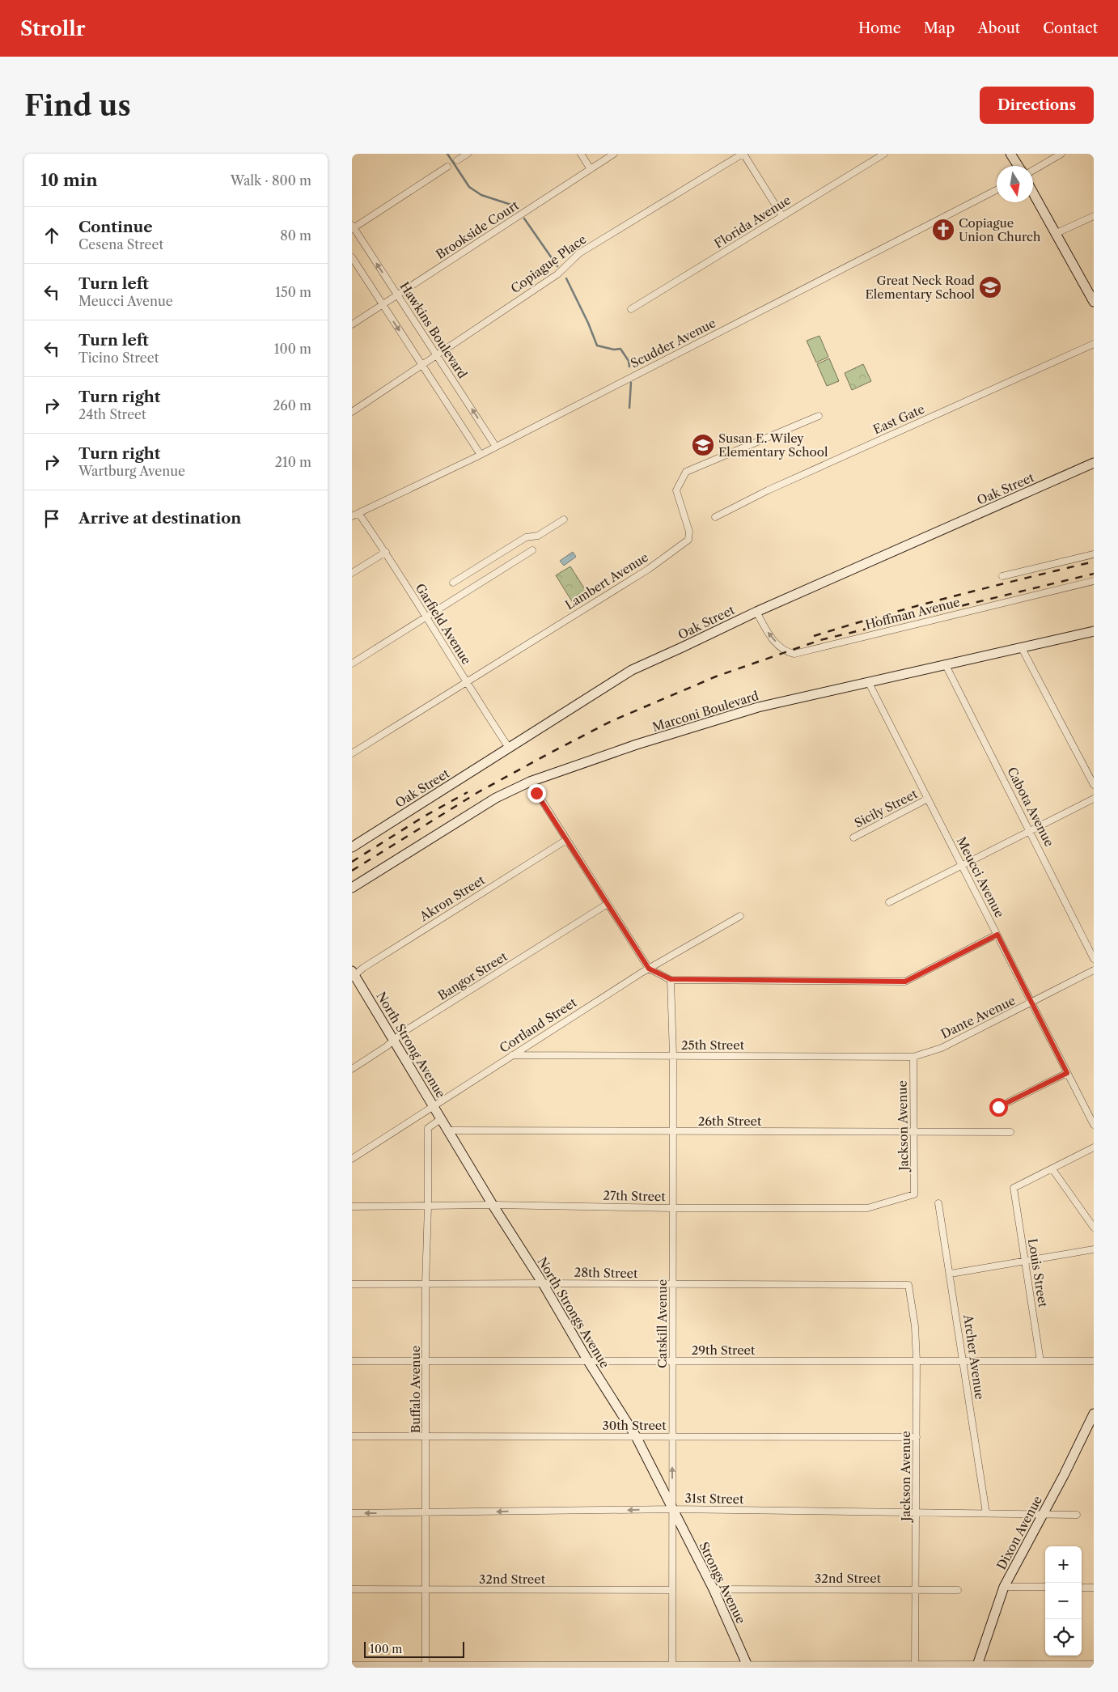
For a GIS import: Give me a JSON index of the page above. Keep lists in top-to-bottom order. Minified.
{"streets":{"street":["Florida Avenue","Brookside Court","Copiague Place","Hawkins Boulevard","Scudder Avenue","East Gate","Oak Street","Lambert Avenue","Hoffman Avenue","Garfield Avenue","Marconi Boulevard","Cabota Avenue","Sicily Street","Meucci Avenue","Akron Street","Bangor Street","Dante Avenue","Cortland Street","North Strong Avenue","25th Street","26th Street","Jackson Avenue","27th Street","28th Street","Louis Street","North Strongs Avenue","Catskill Avenue","29th Street","Archer Avenue","Buffalo Avenue","30th Street","31st Street","Dixon Avenue","32nd Street","Strongs Avenue"]},"crossings":[["Brookside Court","Hawkins Boulevard"],["Copiague Place","Hawkins Boulevard"],["Hawkins Boulevard","Scudder Avenue"],["Scudder Avenue","Garfield Avenue"],["Oak Street","Hoffman Avenue"],["Oak Street","Garfield Avenue"],["Lambert Avenue","Garfield Avenue"],["Marconi Boulevard","Cabota Avenue"],["Marconi Boulevard","Meucci Avenue"],["Sicily Street","Meucci Avenue"],["Meucci Avenue","Dante Avenue"],["Akron Street","North Strong Avenue"],["Bangor Street","North Strong Avenue"],["Dante Avenue","25th Street"],["Dante Avenue","Jackson Avenue"],["Cortland Street","North Strong Avenue"],["Cortland Street","25th Street"],["North Strong Avenue","26th Street"],["North Strong Avenue","North Strongs Avenue"],["North Strong Avenue","Buffalo Avenue"],["25th Street","Jackson Avenue"],["25th Street","Catskill Avenue"],["26th Street","Jackson Avenue"],["26th Street","North Strongs Avenue"],["26th Street","Catskill Avenue"],["Jackson Avenue","27th Street"],["Jackson Avenue","28th Street"],["Jackson Avenue","29th Street"],["Jackson Avenue","30th Street"],["Jackson Avenue","31st Street"],["Jackson Avenue","32nd Street"],["27th Street","North Strongs Avenue"],["27th Street","Catskill Avenue"],["27th Street","Buffalo Avenue"],["28th Street","North Strongs Avenue"],["28th Street","Catskill Avenue"],["28th Street","Buffalo Avenue"],["Louis Street","29th Street"],["North Strongs Avenue","Catskill Avenue"],["North Strongs Avenue","29th Street"],["North Strongs Avenue","30th Street"],["North Strongs Avenue","31st Street"],["North Strongs Avenue","Strongs Avenue"],["Catskill Avenue","29th Street"],["Catskill Avenue","30th Street"],["Catskill Avenue","31st Street"],["Catskill Avenue","32nd Street"],["Catskill Avenue","Strongs Avenue"],["29th Street","Archer Avenue"],["29th Street","Buffalo Avenue"],["Archer Avenue","31st Street"],["Buffalo Avenue","30th Street"],["Buffalo Avenue","31st Street"],["Buffalo Avenue","32nd Street"],["31st Street","Dixon Avenue"],["31st Street","Strongs Avenue"],["32nd Street","Strongs Avenue"]],"one_way":["Hoffman Avenue","31st Street"],"places":{"church":["Copiague Union Church"],"school or university":["Great Neck Road Elementary School","Susan E. Wiley Elementary School"]},"scale_bar":"100 m","north":"bottom","page":{"header":"Strollr","nav":["Home","Map","About","Contact"],"buttons":"Directions","title":"Find us","heading":["10 min","Walk · 800 m"],"list":[["Continue","Cesena Street","80 m"],["Turn left","Meucci Avenue","150 m"],["Turn left","Ticino Street","100 m"],["Turn right","24th Street","260 m"],["Turn right","Wartburg Avenue","210 m"],"Arrive at destination"],"map_buttons":["+","−"],"scale":"100 m"}}
